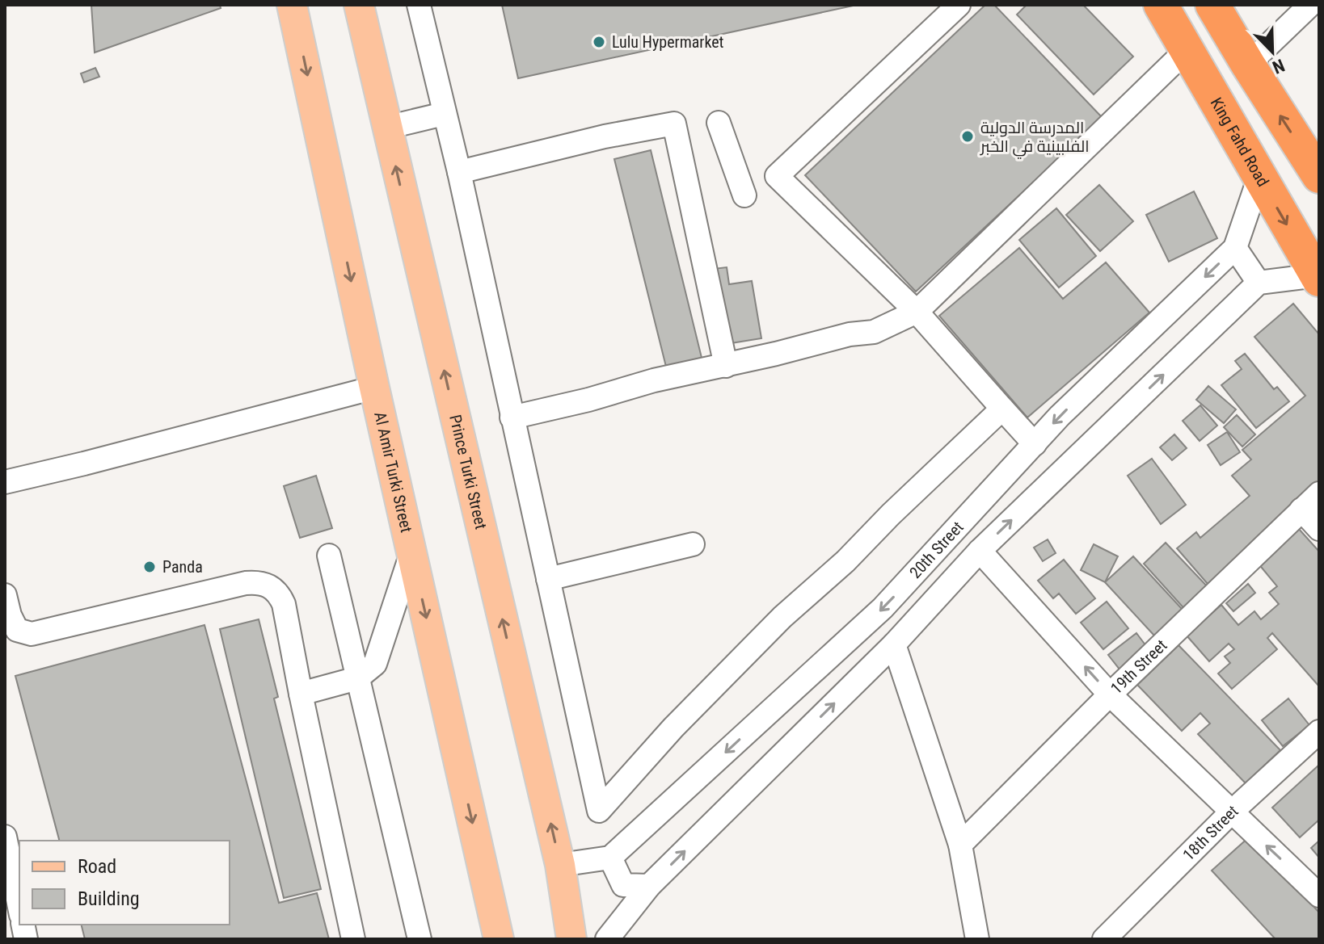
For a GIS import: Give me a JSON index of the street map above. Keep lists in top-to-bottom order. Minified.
{"streets":{"highway":["King Fahd Road"],"main road":["Prince Turki Street","Al Amir Turki Street"],"street":["20th Street","19th Street","18th Street"]},"crossings":[["King Fahd Road","20th Street"]],"one_way":["King Fahd Road","Prince Turki Street","Al Amir Turki Street"],"places":["Lulu Hypermarket","المدرسة الدولية الفلبينية في الخبر","Panda"],"legend":["Road","Building"],"north":"bottom right"}
